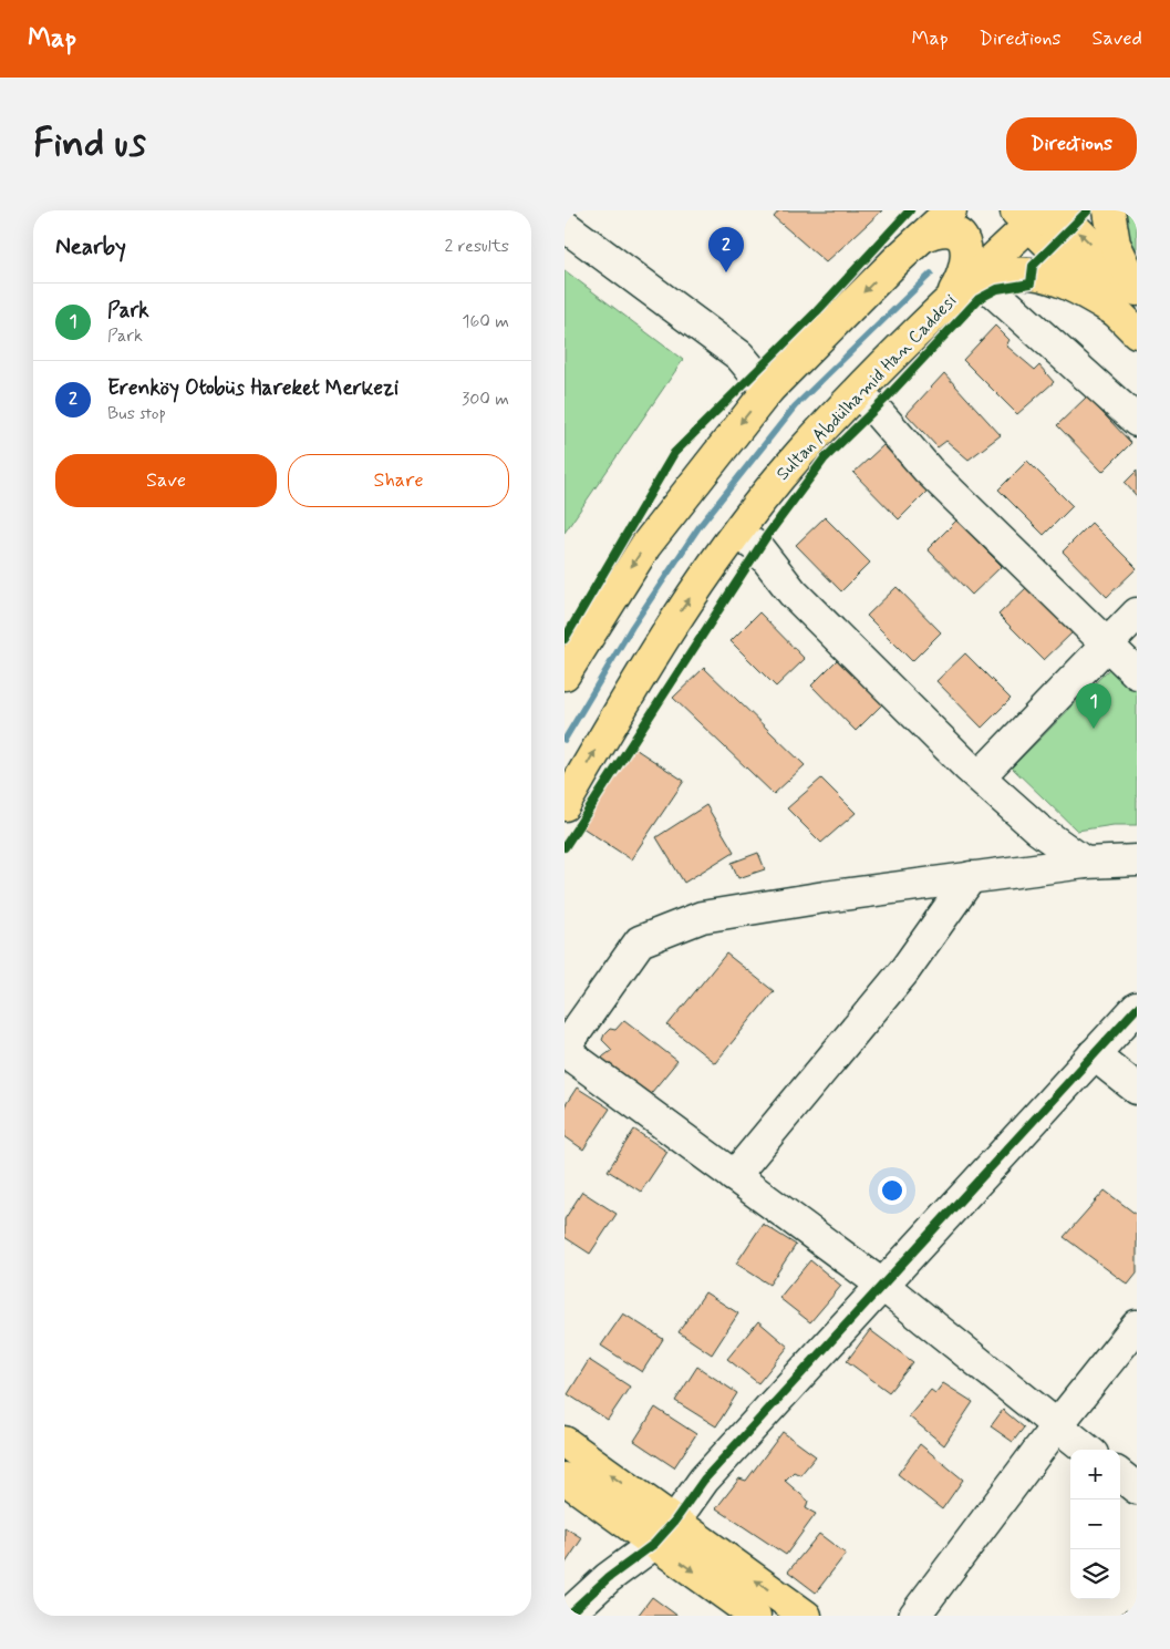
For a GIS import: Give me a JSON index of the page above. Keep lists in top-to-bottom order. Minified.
{"streets":{"main road":["Sultan Abdülhamid Han Caddesi"]},"page":{"header":"Map","nav":["Map","Directions","Saved"],"buttons":["Directions",["Save","Share"]],"title":"Find us","heading":["Nearby","2 results"],"pins":["2","1"],"list":[{"mark":"1","name":"Park","note":"Park","value":"160 m"},{"mark":"2","name":"Erenköy Otobüs Hareket Merkezi","note":"Bus stop","value":"300 m"}],"map_buttons":["+","−"]}}
